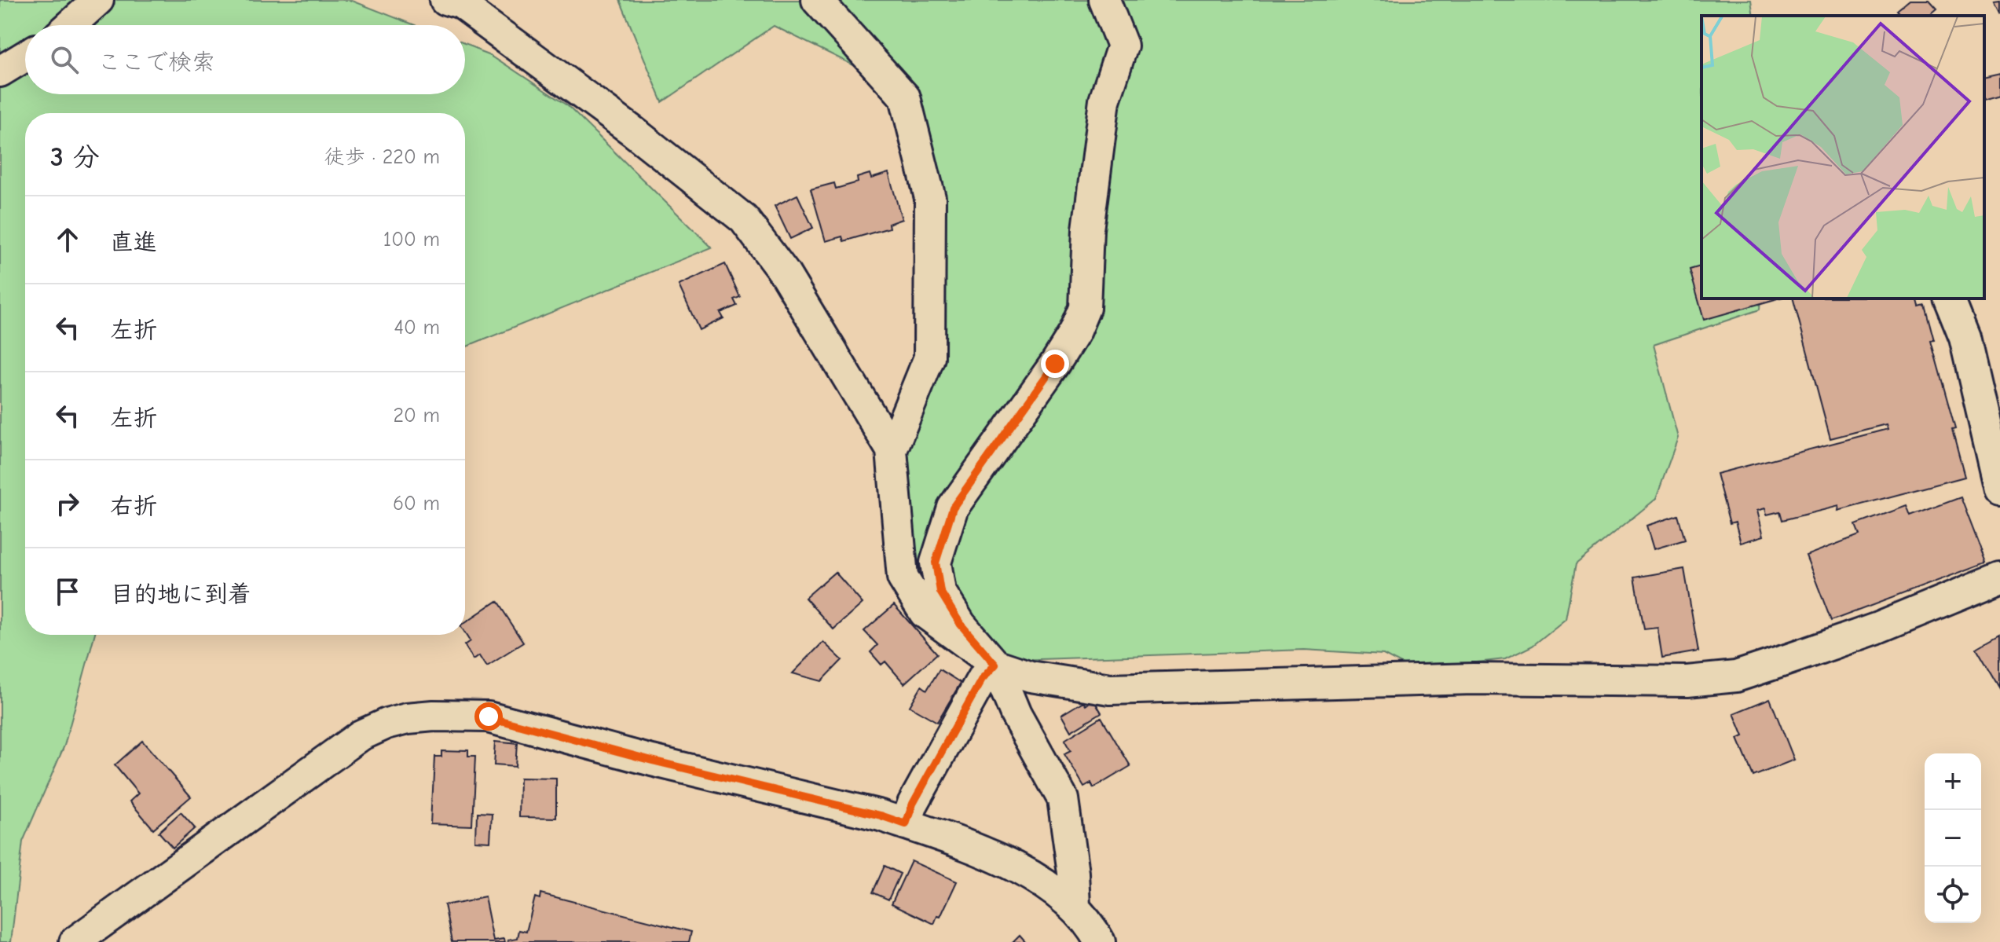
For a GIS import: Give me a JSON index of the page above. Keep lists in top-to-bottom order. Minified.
{"page":{"search":"ここで検索","heading":["3 分","徒歩 · 220 m"],"list":[["直進","100 m"],["左折","40 m"],["左折","20 m"],["右折","60 m"],"目的地に到着"],"map_buttons":["+","−"]}}
